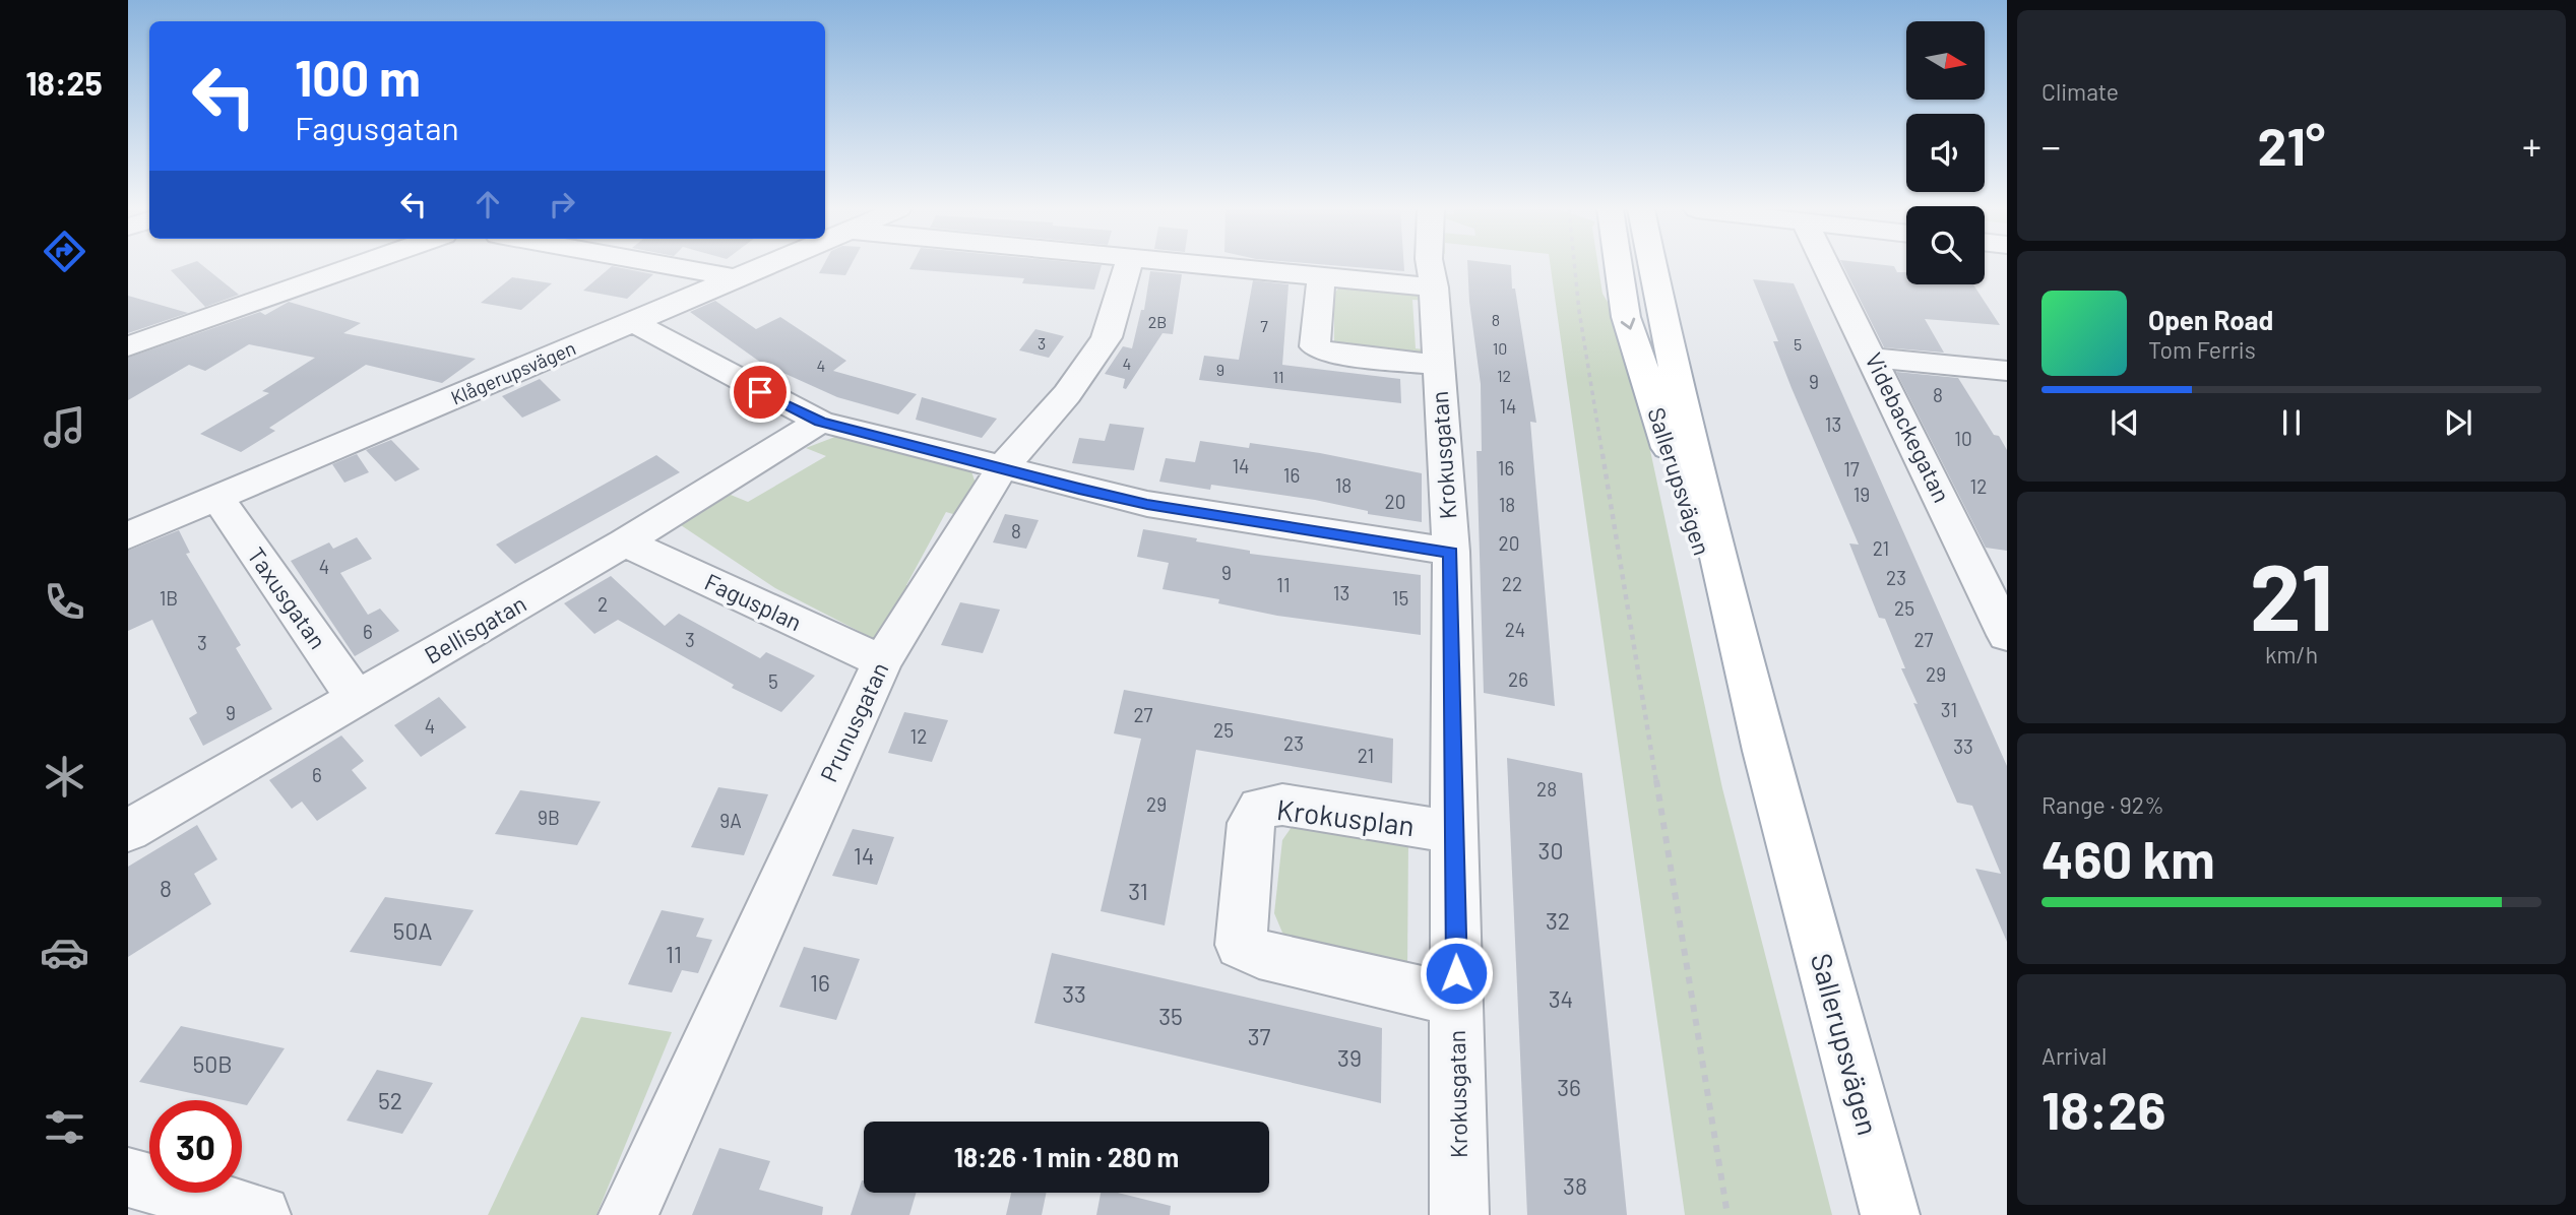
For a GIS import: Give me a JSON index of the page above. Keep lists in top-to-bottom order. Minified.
{"streets":{"main road":["Sallerupsvägen"],"street":["Klågerupsvägen","Videbackegatan","Krokusgatan","Taxusgatan","Fagusplan","Bellisgatan","Prunusgatan","Krokusplan"]},"crossings":[["Klågerupsvägen","Taxusgatan"],["Krokusgatan","Krokusplan"],["Taxusgatan","Bellisgatan"],["Fagusplan","Bellisgatan"],["Fagusplan","Prunusgatan"]],"house_numbers":["8","2B","7","3","5","10","4","4","9","12","11","9","8","14","13","10","14","16","17","16","18","12","19","20","18","8","20","21","4","9","23","22","11","13","1B","15","2","25","24","6","3","27","3","29","26","5","31","9","27","4","25","12","23","33","21","6","28","29","9B","9A","30","14","8","31","32","50A","11","16","33","34","35","37","39","50B","36","52","38"],"north":"right","page":{"tabs":"18:25","tile":["Climate",["21","km/h"],["Range · 92%","460 km"],["Arrival","18:26"]],"turn":["100 m","Fagusgatan"],"heat":["−","21°","+"],"song":["Open Road","Tom Ferris"],"limit":"30","trip":"18:26 · 1 min · 280 m"}}
